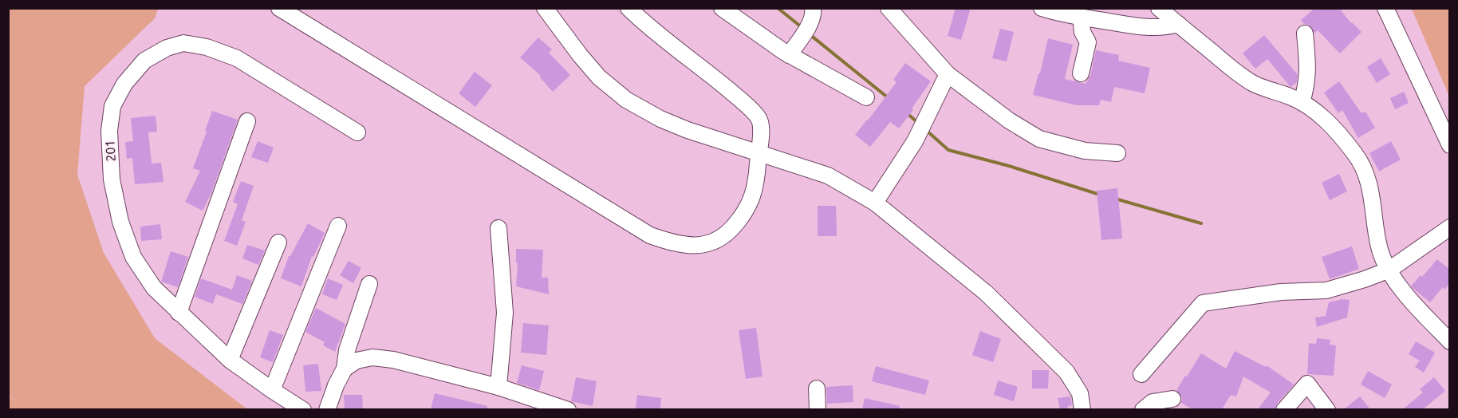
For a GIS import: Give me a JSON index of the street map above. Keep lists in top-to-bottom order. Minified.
{"streets":{"street":["201"]}}
